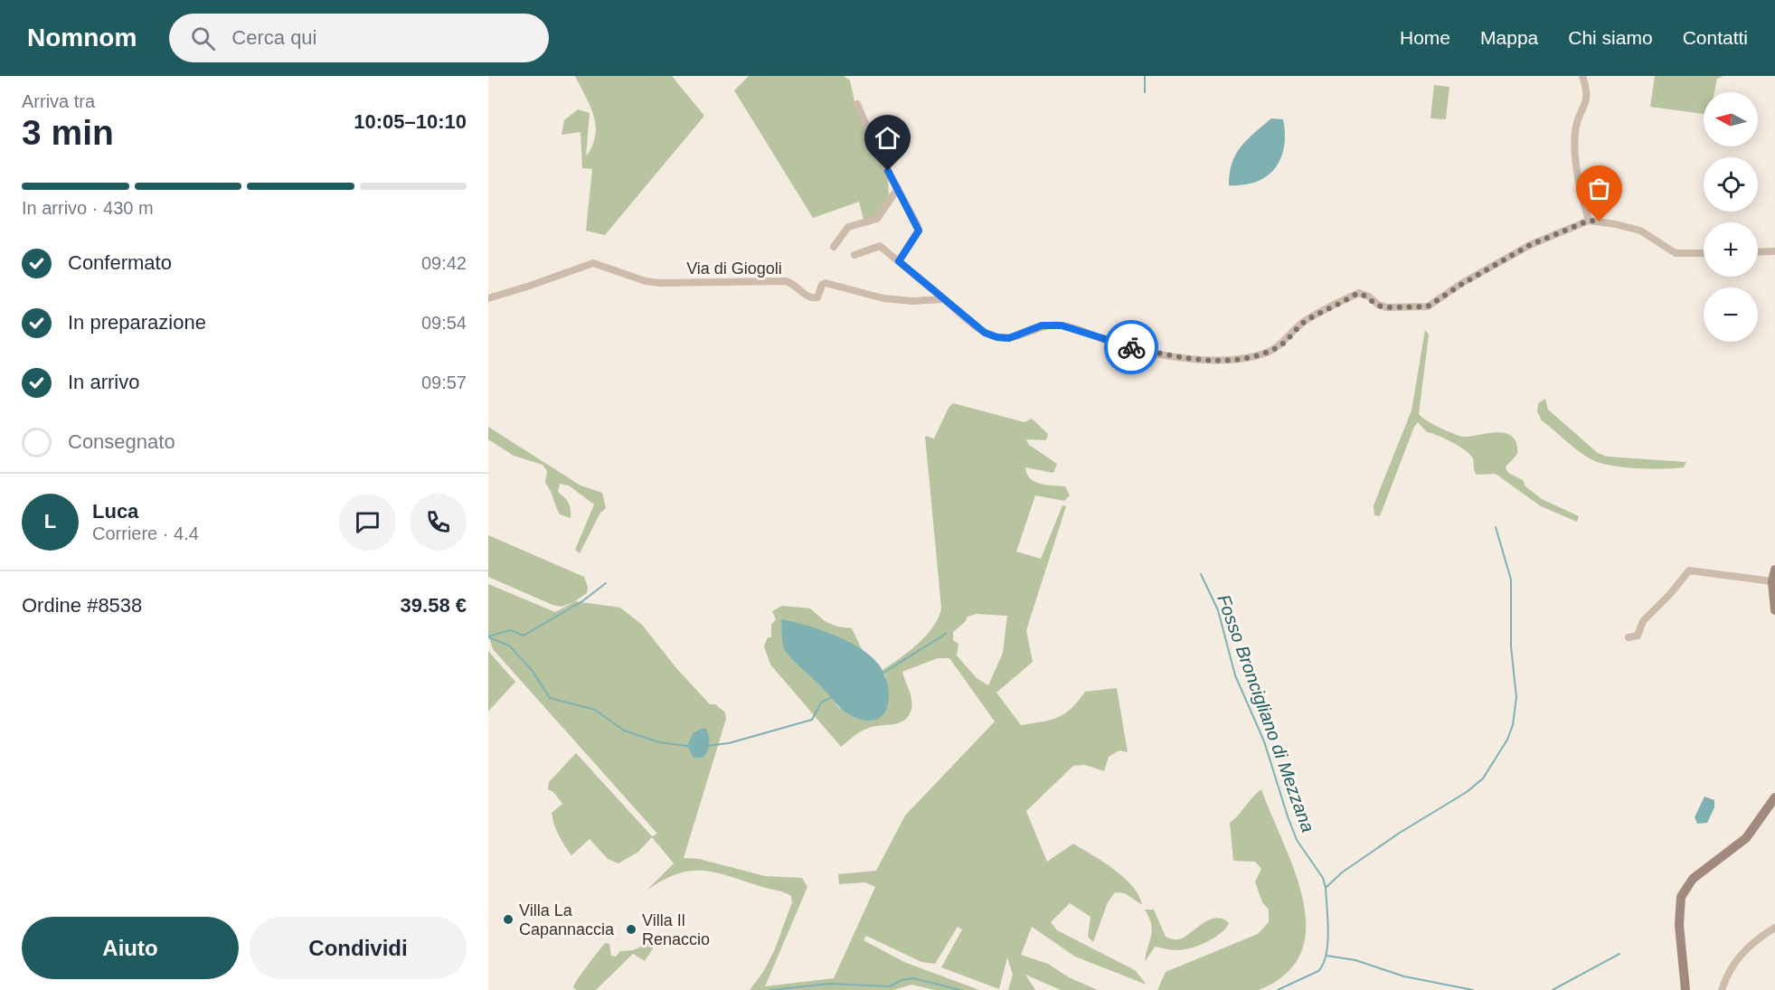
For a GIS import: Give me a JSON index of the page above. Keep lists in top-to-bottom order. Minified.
{"streets":{"street":["Via di Giogoli"]},"water":["Fosso Broncigliano di Mezzana"],"places":["Villa La Capannaccia","Villa Il Renaccio"],"north":"left","page":{"header":"Nomnom","search":"Cerca qui","nav":["Home","Mappa","Chi siamo","Contatti"],"heading":["3 min","Arriva tra","10:05–10:10"],"panel":["Luca","Corriere · 4.4","Ordine #8538","39.58 €"],"map_buttons":["+","−"],"bar":"In arrivo · 430 m","list":[["Confermato","09:42"],["In preparazione","09:54"],["In arrivo","09:57"],"Consegnato"],"round":"L","buttons":["Aiuto","Condividi"]}}
